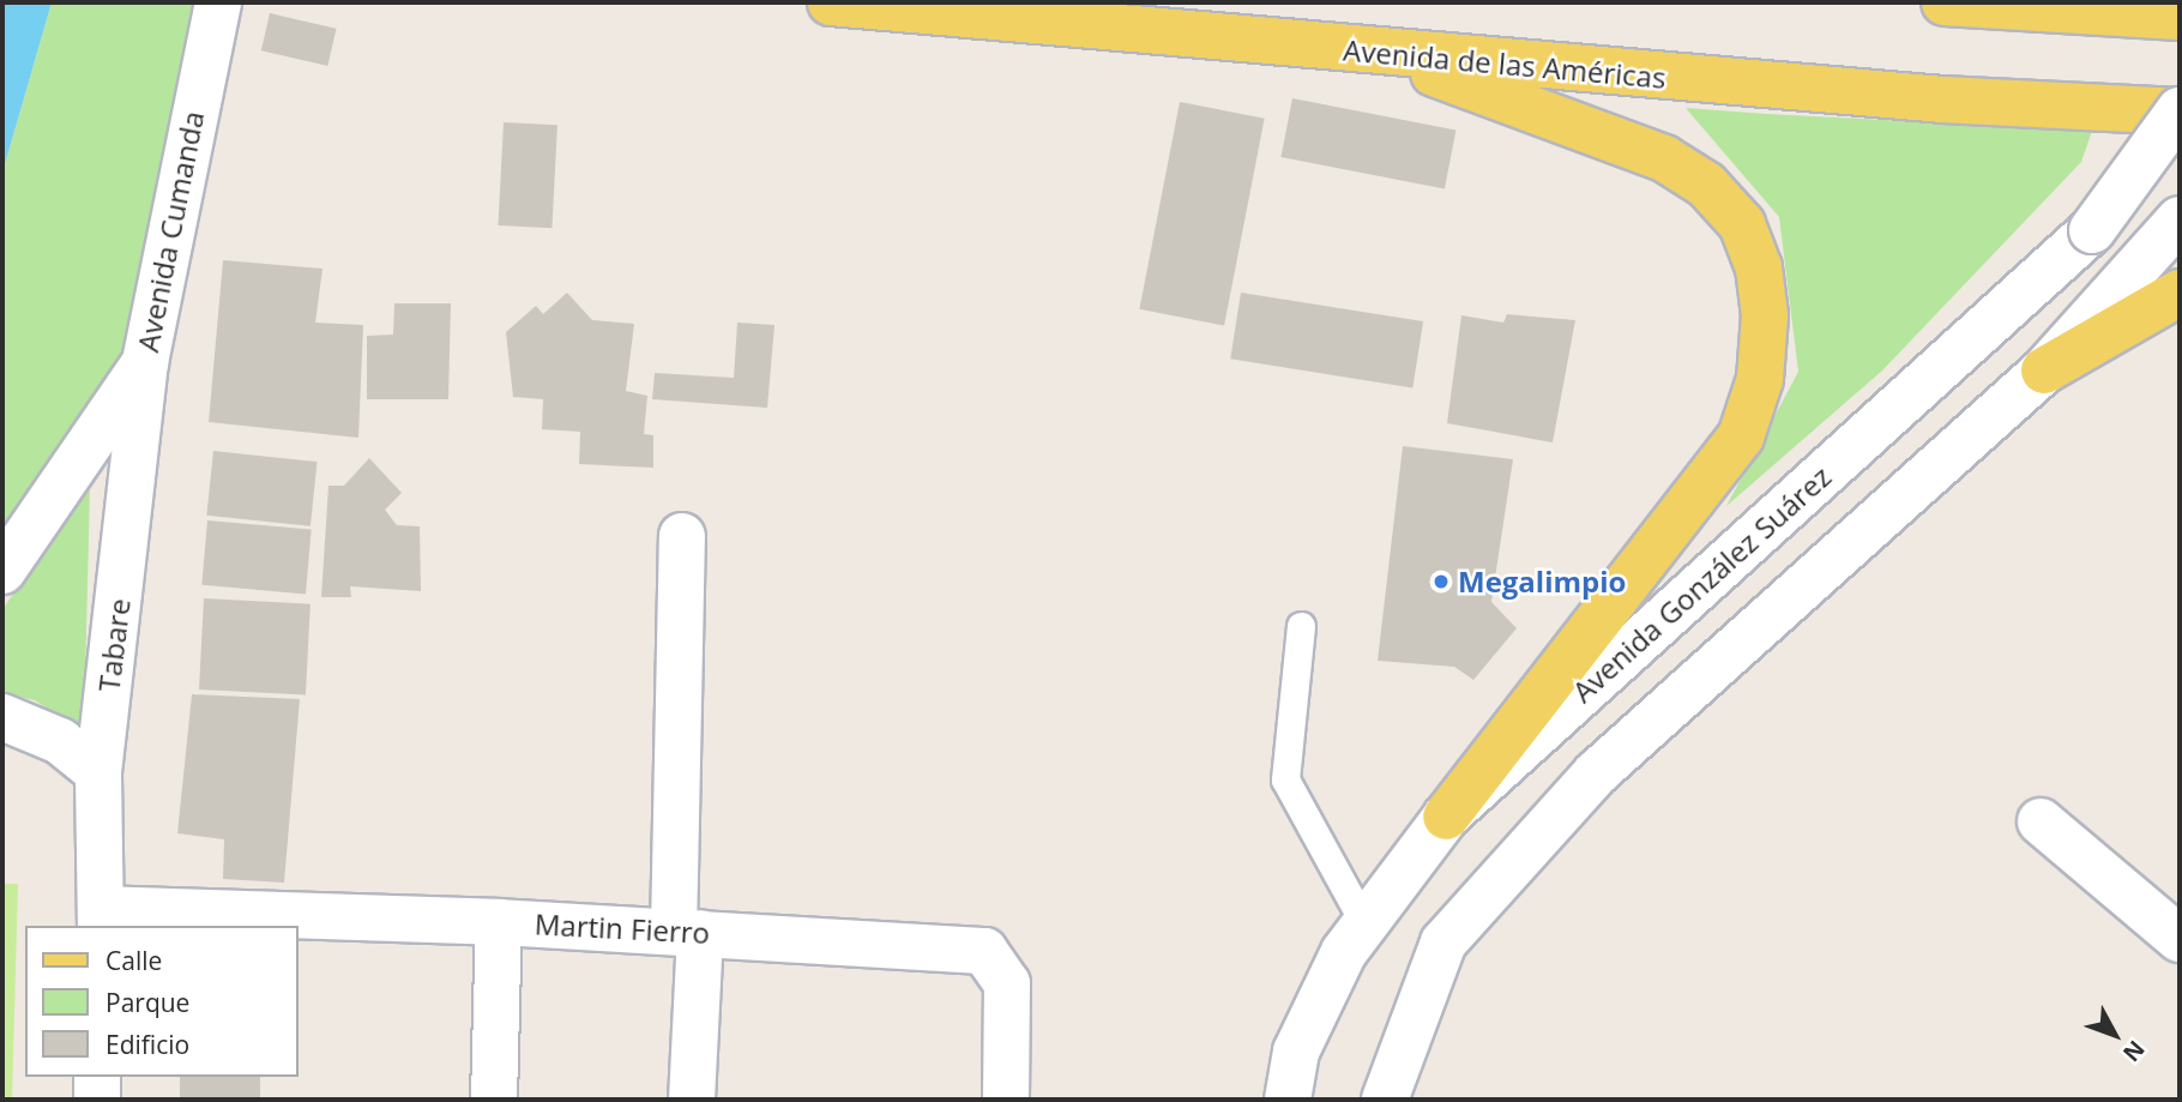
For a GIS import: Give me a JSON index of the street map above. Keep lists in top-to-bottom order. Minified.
{"streets":{"main road":["Avenida de las Américas"],"street":["Avenida Cumanda","Avenida González Suárez","Tabare","Martin Fierro"]},"crossings":[["Avenida de las Américas","Avenida González Suárez"],["Avenida Cumanda","Tabare"],["Tabare","Martin Fierro"]],"places":["Megalimpio"],"legend":["Calle","Parque","Edificio"],"north":"bottom right"}
